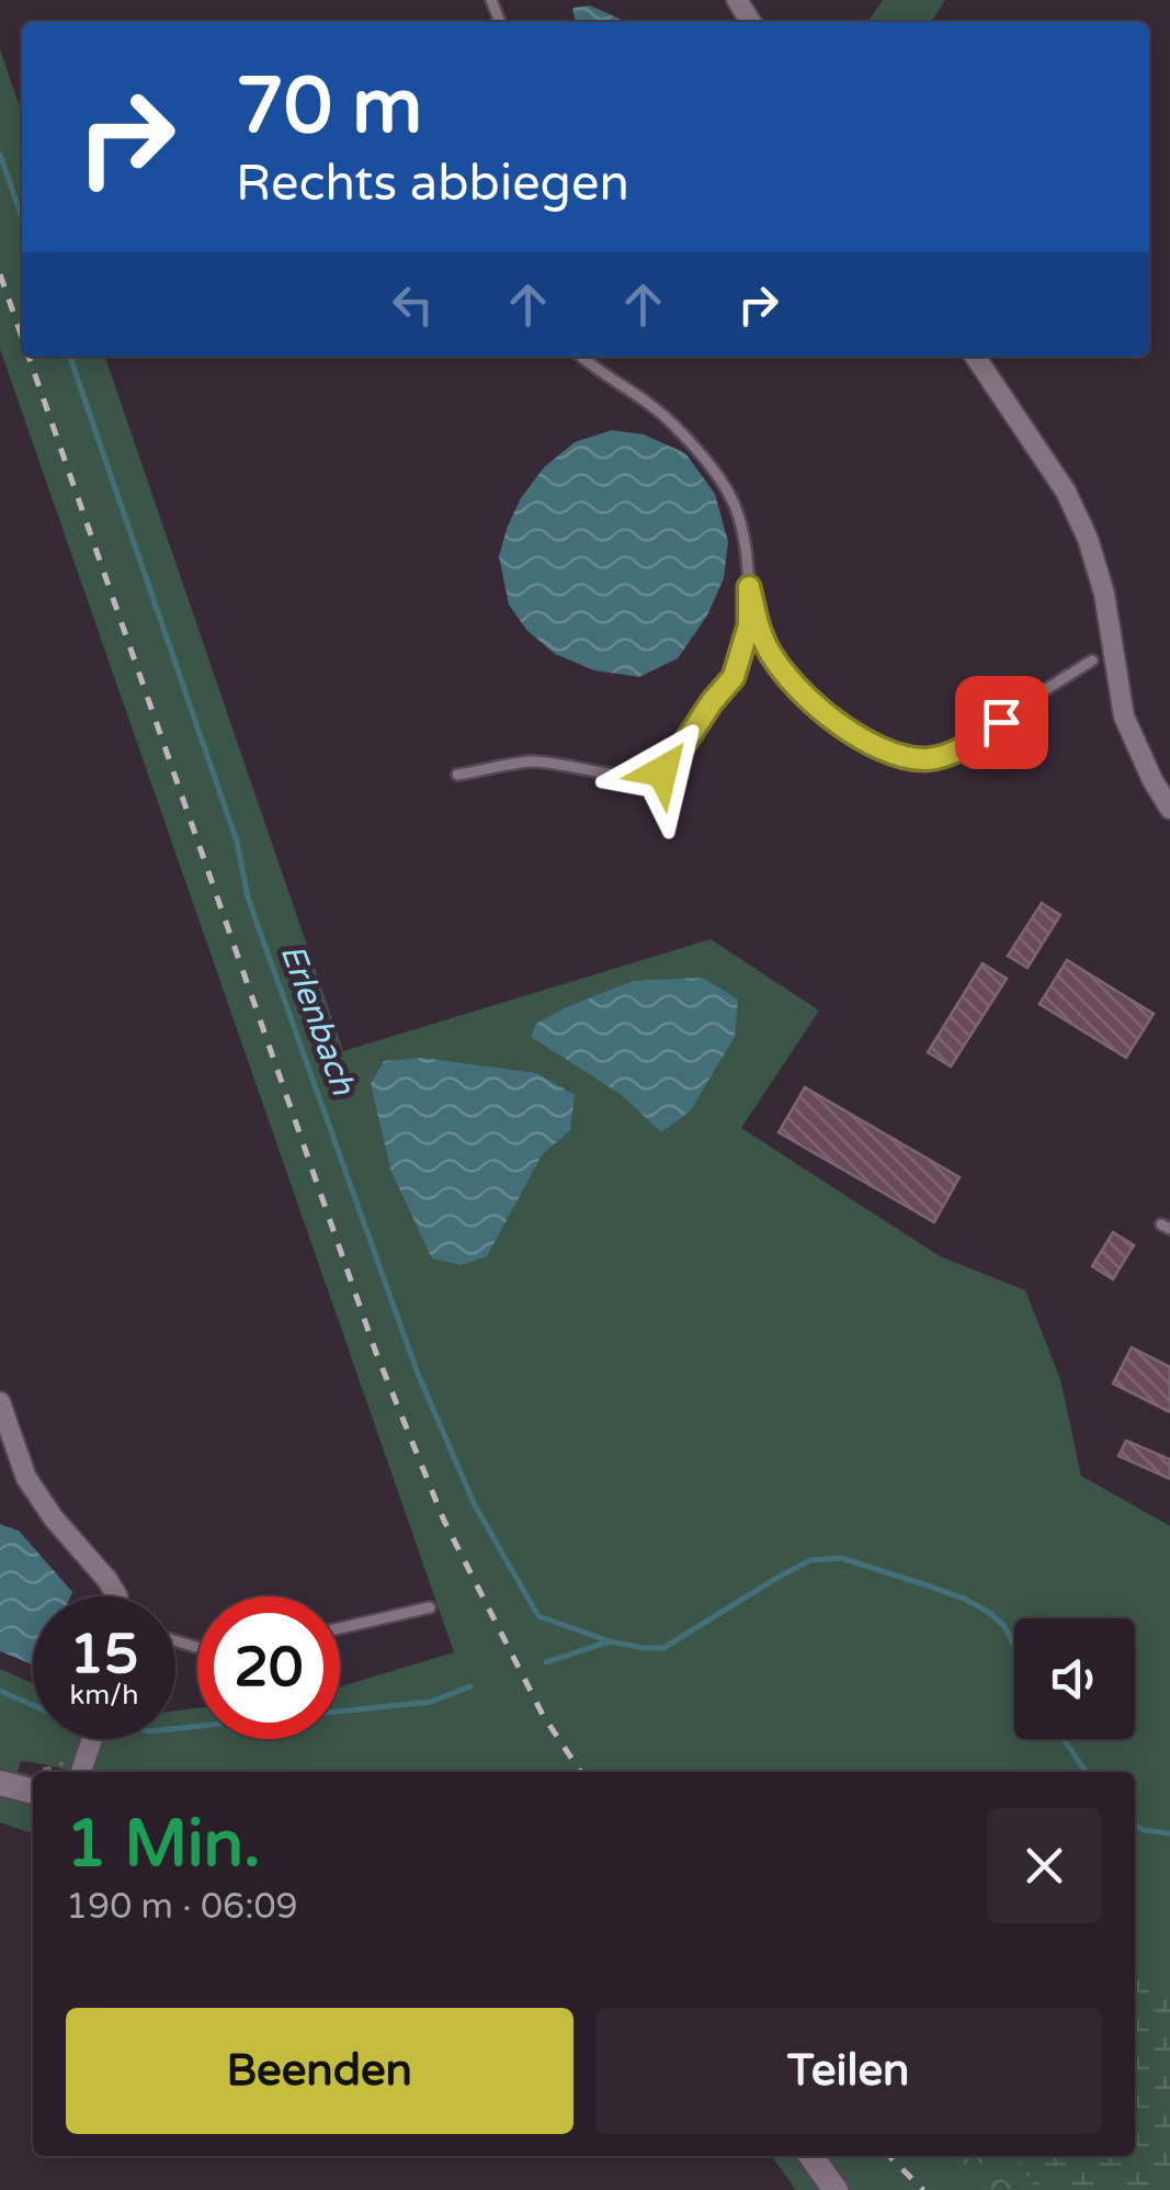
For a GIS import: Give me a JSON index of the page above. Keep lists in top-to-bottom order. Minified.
{"water":["Erlenbach"],"page":{"turn":["70 m","Rechts abbiegen"],"speed":"15 km/h","limit":"20","heading":["1 Min.","190 m · 06:09"],"buttons":["Beenden","Teilen"]}}
